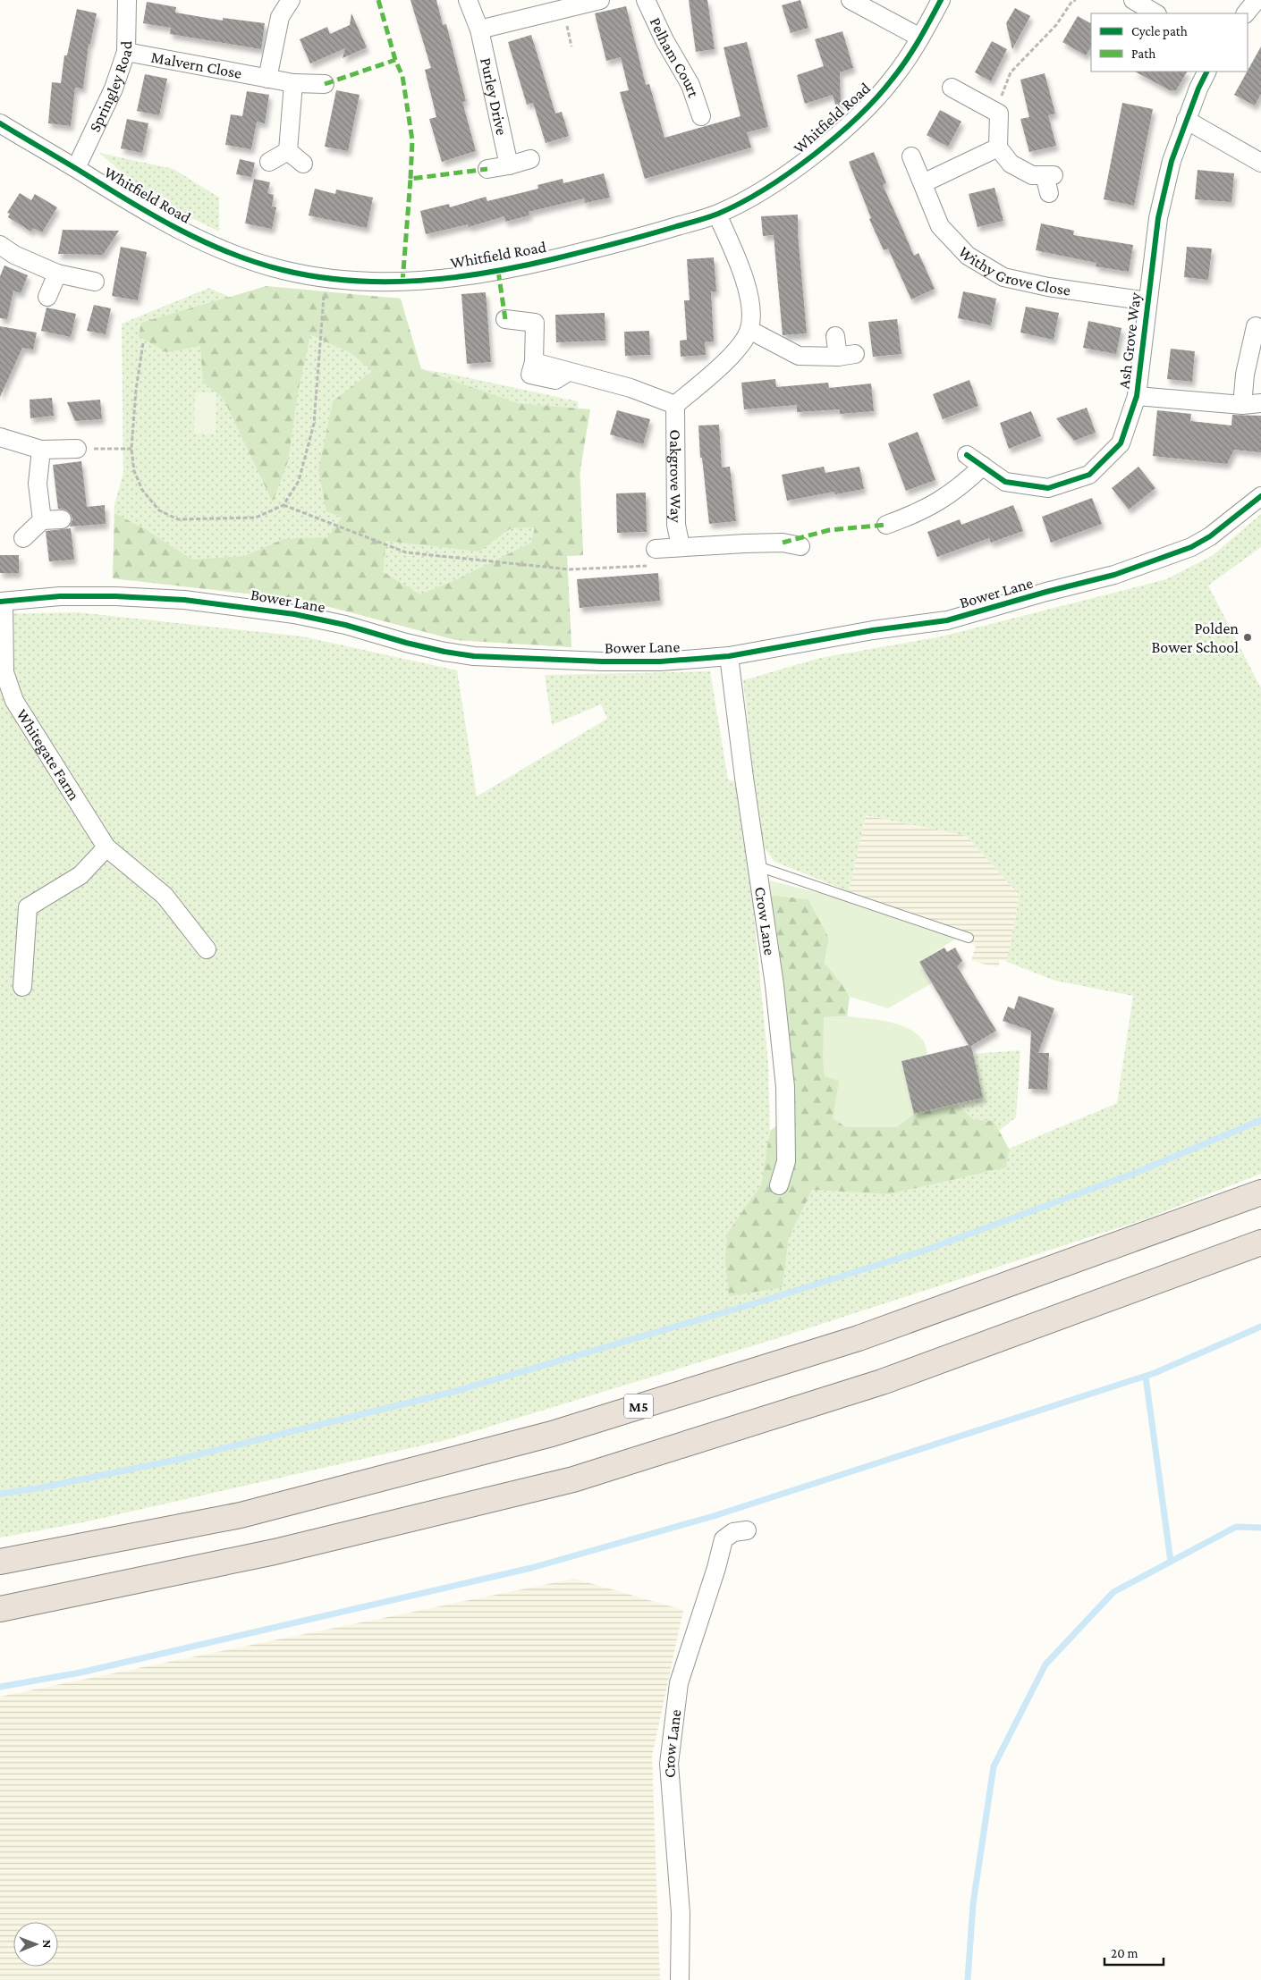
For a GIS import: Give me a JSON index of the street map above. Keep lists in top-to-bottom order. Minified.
{"streets":{"highway":["M5"],"street":["Pelham Court","Malvern Close","Springley Road","Purley Drive","Whitfield Road","Withy Grove Close","Ash Grove Way","Oakgrove Way","Bower Lane","Whitegate Farm","Crow Lane"]},"crossings":[["Malvern Close","Springley Road"],["Springley Road","Whitfield Road"],["Withy Grove Close","Ash Grove Way"],["Bower Lane","Whitegate Farm"],["Bower Lane","Crow Lane"]],"places":["Polden Bower School"],"legend":["Cycle path","Path"],"scale_bar":"20 m","north":"right"}
